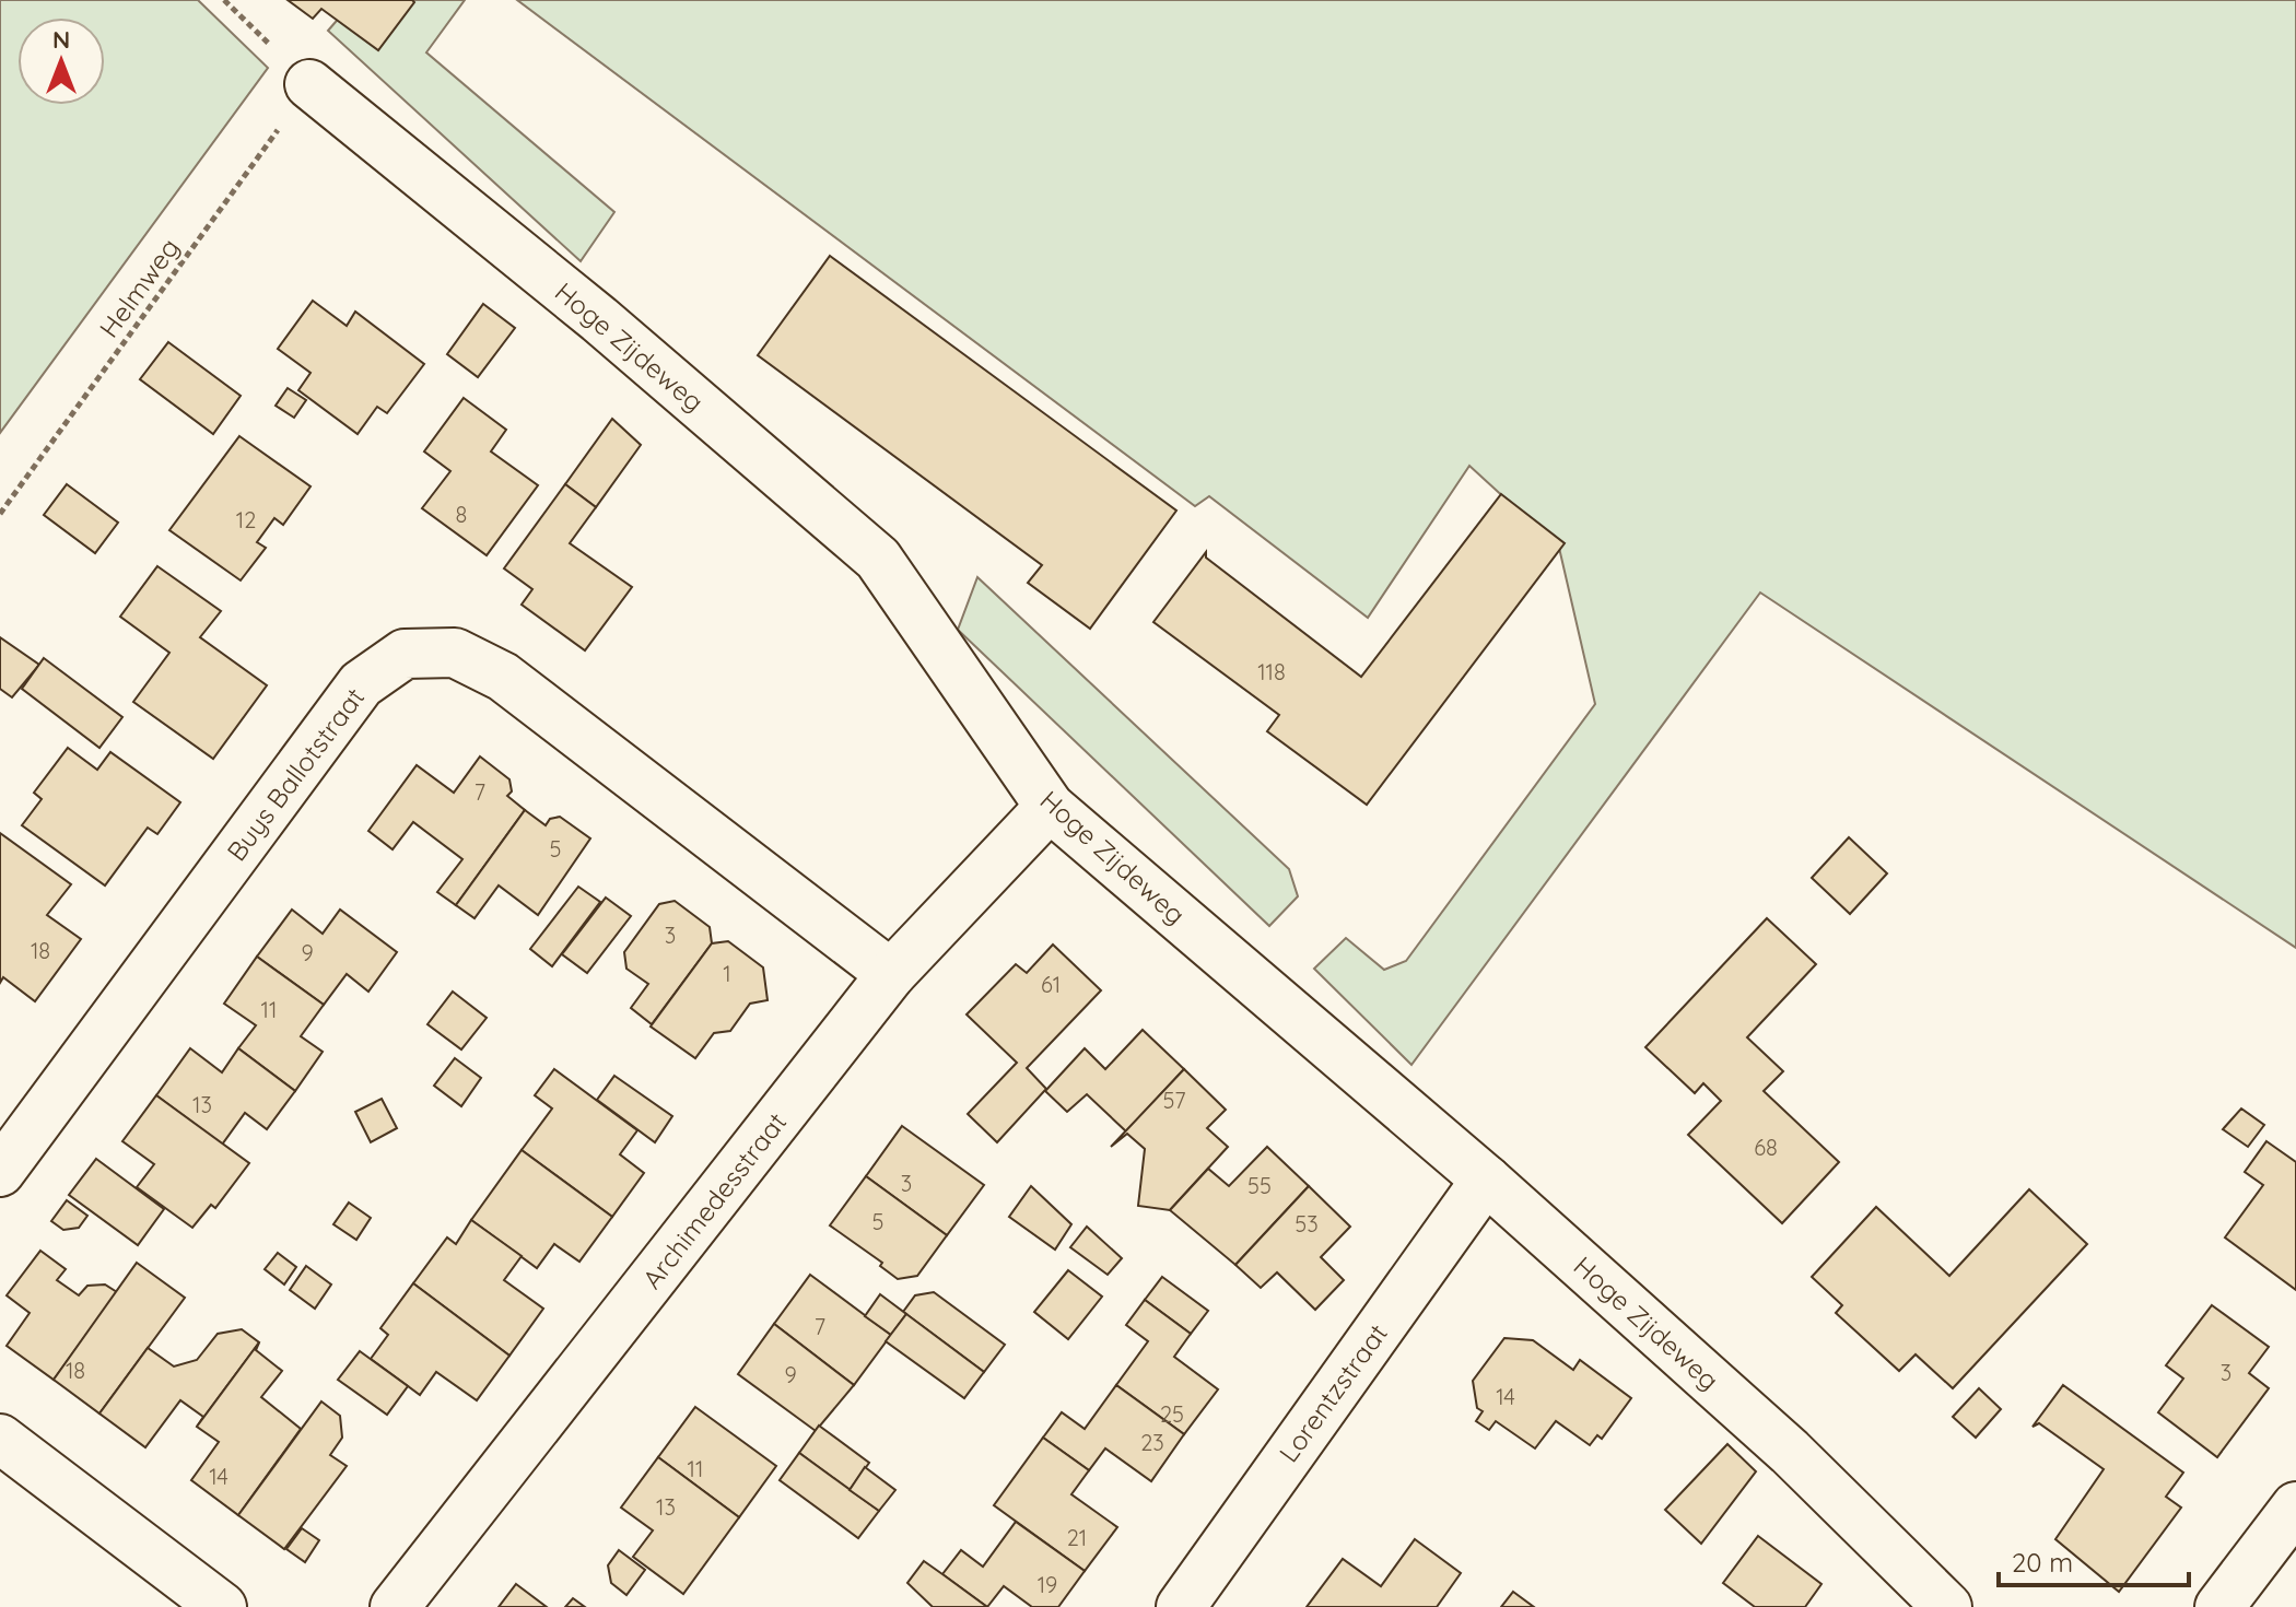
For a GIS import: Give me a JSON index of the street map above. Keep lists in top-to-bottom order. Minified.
{"streets":{"street":["Hoge Zijdeweg","Buys Ballotstraat","Archimedesstraat","Lorentzstraat"],"path":["Helmweg"]},"crossings":[["Helmweg","Hoge Zijdeweg"],["Hoge Zijdeweg","Archimedesstraat"],["Hoge Zijdeweg","Lorentzstraat"],["Buys Ballotstraat","Archimedesstraat"]],"house_numbers":["8","12","118","7","5","3","18","9","1","61","11","57","13","68","3","55","5","53","7","18","3","9","14","25","23","11","14","13","21","19"],"scale_bar":"20 m","north":"top"}
